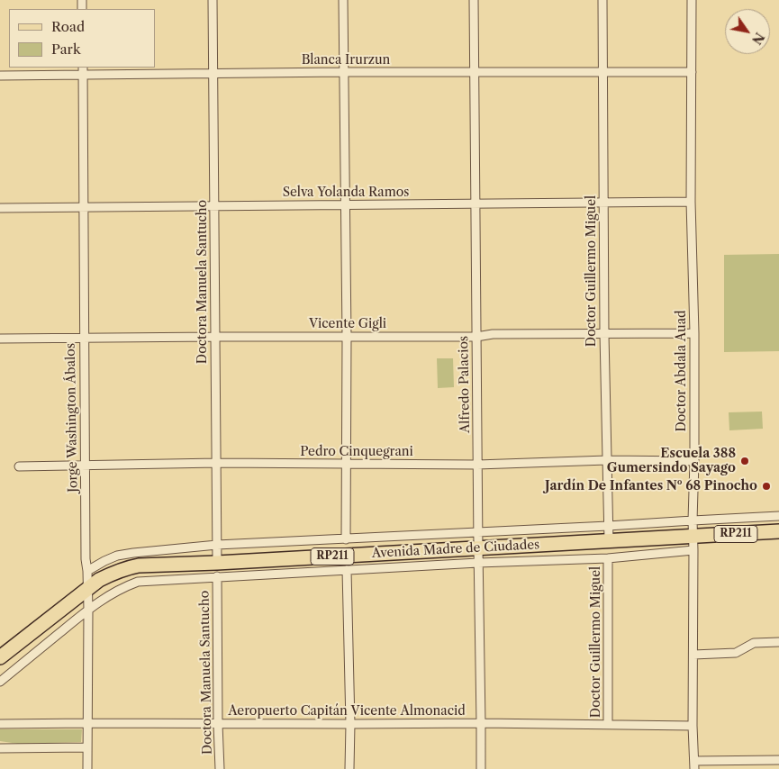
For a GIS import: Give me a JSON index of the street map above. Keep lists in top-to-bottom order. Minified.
{"streets":{"main road":["RP211","Avenida Madre de Ciudades"],"street":["Blanca Irurzun","Selva Yolanda Ramos","Doctor Guillermo Miguel","Doctora Manuela Santucho","Vicente Gigli","Doctor Abdala Auad","Alfredo Palacios","Jorge Washington Ábalos","Pedro Cinquegrani","Aeropuerto Capitán Vicente Almonacid"]},"crossings":[["Blanca Irurzun","Doctor Guillermo Miguel"],["Blanca Irurzun","Doctora Manuela Santucho"],["Blanca Irurzun","Doctor Abdala Auad"],["Blanca Irurzun","Alfredo Palacios"],["Blanca Irurzun","Jorge Washington Ábalos"],["Selva Yolanda Ramos","Doctor Guillermo Miguel"],["Selva Yolanda Ramos","Doctora Manuela Santucho"],["Selva Yolanda Ramos","Doctor Abdala Auad"],["Selva Yolanda Ramos","Alfredo Palacios"],["Selva Yolanda Ramos","Jorge Washington Ábalos"],["Doctor Guillermo Miguel","Vicente Gigli"],["Doctor Guillermo Miguel","Pedro Cinquegrani"],["Doctor Guillermo Miguel","Avenida Madre de Ciudades"],["Doctor Guillermo Miguel","Aeropuerto Capitán Vicente Almonacid"],["Doctora Manuela Santucho","Vicente Gigli"],["Doctora Manuela Santucho","Pedro Cinquegrani"],["Doctora Manuela Santucho","Avenida Madre de Ciudades"],["Doctora Manuela Santucho","Aeropuerto Capitán Vicente Almonacid"],["Vicente Gigli","Doctor Abdala Auad"],["Vicente Gigli","Alfredo Palacios"],["Vicente Gigli","Jorge Washington Ábalos"],["Doctor Abdala Auad","Pedro Cinquegrani"],["Doctor Abdala Auad","Avenida Madre de Ciudades"],["Doctor Abdala Auad","Aeropuerto Capitán Vicente Almonacid"],["Alfredo Palacios","Pedro Cinquegrani"],["Alfredo Palacios","Avenida Madre de Ciudades"],["Alfredo Palacios","Aeropuerto Capitán Vicente Almonacid"],["Jorge Washington Ábalos","Pedro Cinquegrani"],["Jorge Washington Ábalos","Avenida Madre de Ciudades"],["Jorge Washington Ábalos","Aeropuerto Capitán Vicente Almonacid"]],"places":["Escuela 388 Gumersindo Sayago","Jardín De Infantes Nº 68 Pinocho"],"legend":["Road","Park"],"north":"bottom right"}
